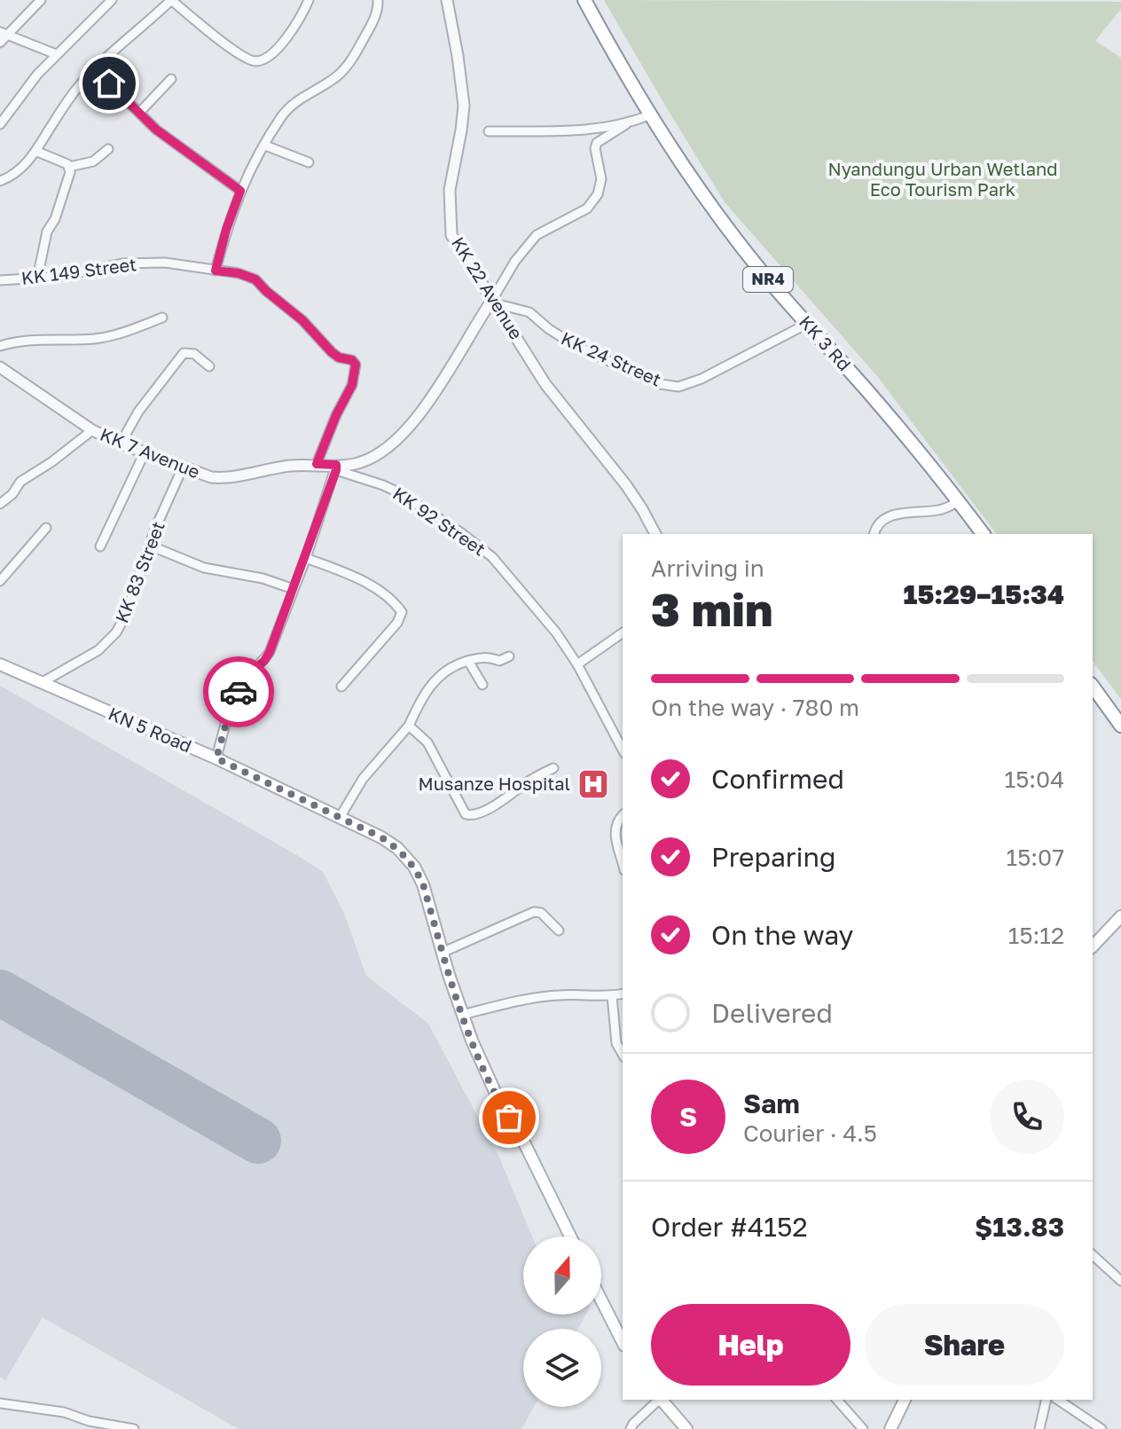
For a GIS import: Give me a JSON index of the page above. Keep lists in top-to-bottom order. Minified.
{"streets":{"highway":["NR4","KK 3 Rd"],"main road":["KN 5 Road"],"street":["KK 149 Street","KK 22 Avenue","KK 24 Street","KK 7 Avenue","KK 92 Street","KK 83 Street"]},"crossings":[["KK 149 Street","KK 7 Avenue"],["KK 22 Avenue","KK 24 Street"],["KK 22 Avenue","KK 7 Avenue"],["KK 3 Rd","KK 24 Street"],["KK 24 Street","KK 7 Avenue"],["KK 7 Avenue","KK 92 Street"],["KK 7 Avenue","KK 83 Street"],["KK 83 Street","KN 5 Road"]],"parks":["Nyandungu Urban Wetland Eco Tourism Park"],"places":{"hospital":["Musanze Hospital"]},"north":"top","page":{"heading":["3 min","Arriving in","15:29–15:34"],"panel":["Sam","Courier · 4.5","Order #4152","$13.83"],"bar":"On the way · 780 m","list":[["Confirmed","15:04"],["Preparing","15:07"],["On the way","15:12"],"Delivered"],"round":"S","buttons":["Help","Share"]}}
